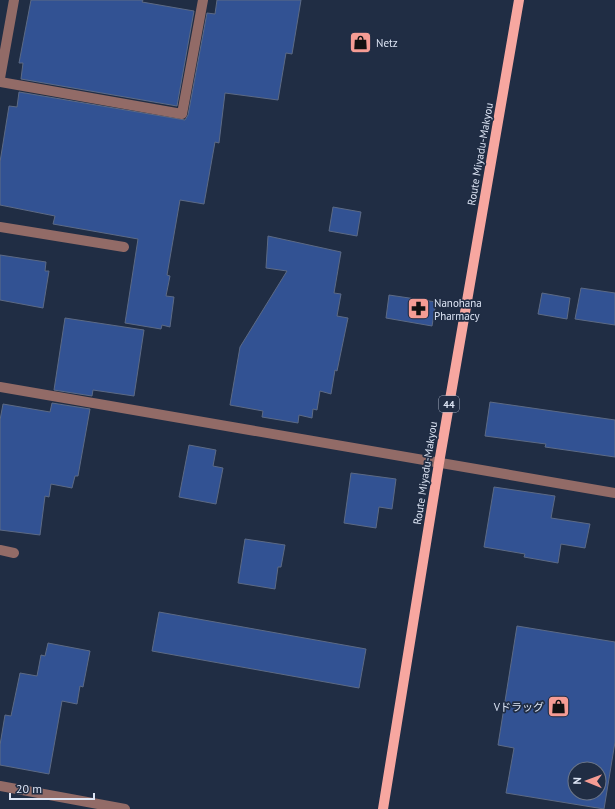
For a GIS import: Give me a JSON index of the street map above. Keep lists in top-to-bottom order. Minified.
{"streets":{"main road":["Route Miyadu-Makyou","44"]},"places":{"shop":["Netz","Vドラッグ"],"pharmacy":["Nanohana Pharmacy"]},"scale_bar":"20 m","north":"left"}
